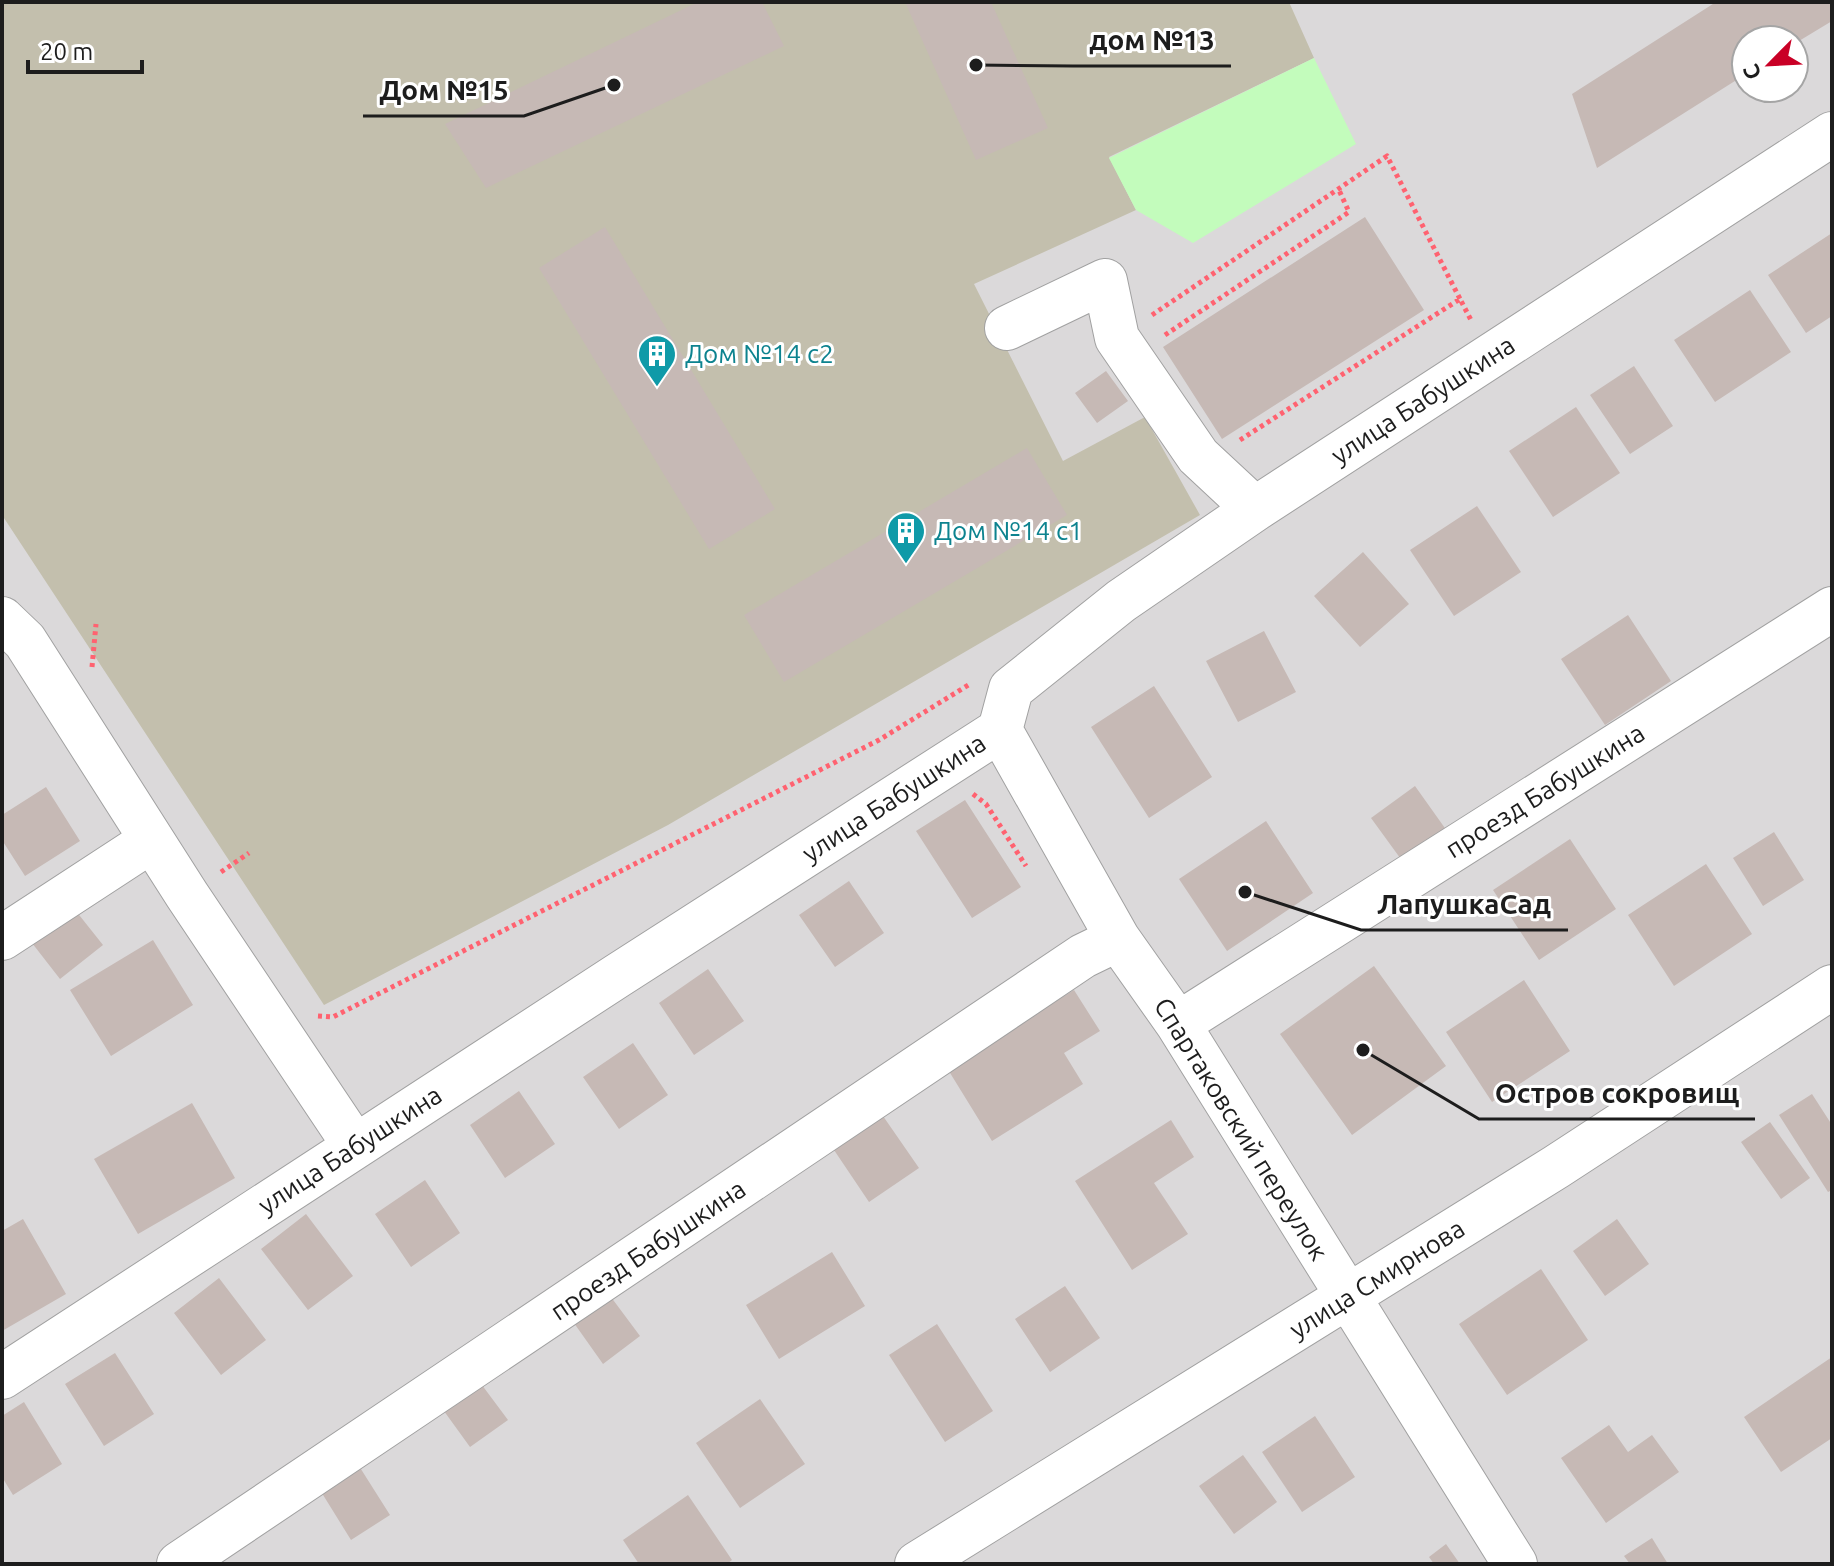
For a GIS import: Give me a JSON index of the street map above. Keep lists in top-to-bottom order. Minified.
{"streets":{"street":["улица Бабушкина","проезд Бабушкина","Спартаковский переулок","улица Смирнова"]},"crossings":[["улица Бабушкина","Спартаковский переулок"],["проезд Бабушкина","Спартаковский переулок"],["Спартаковский переулок","улица Смирнова"]],"places":{"other":["дом №13","Дом №15","ЛапушкаСад","Остров сокровищ"],"building":["Дом №14 с2","Дом №14 с1"]},"scale_bar":"20 m","north":"bottom left"}
